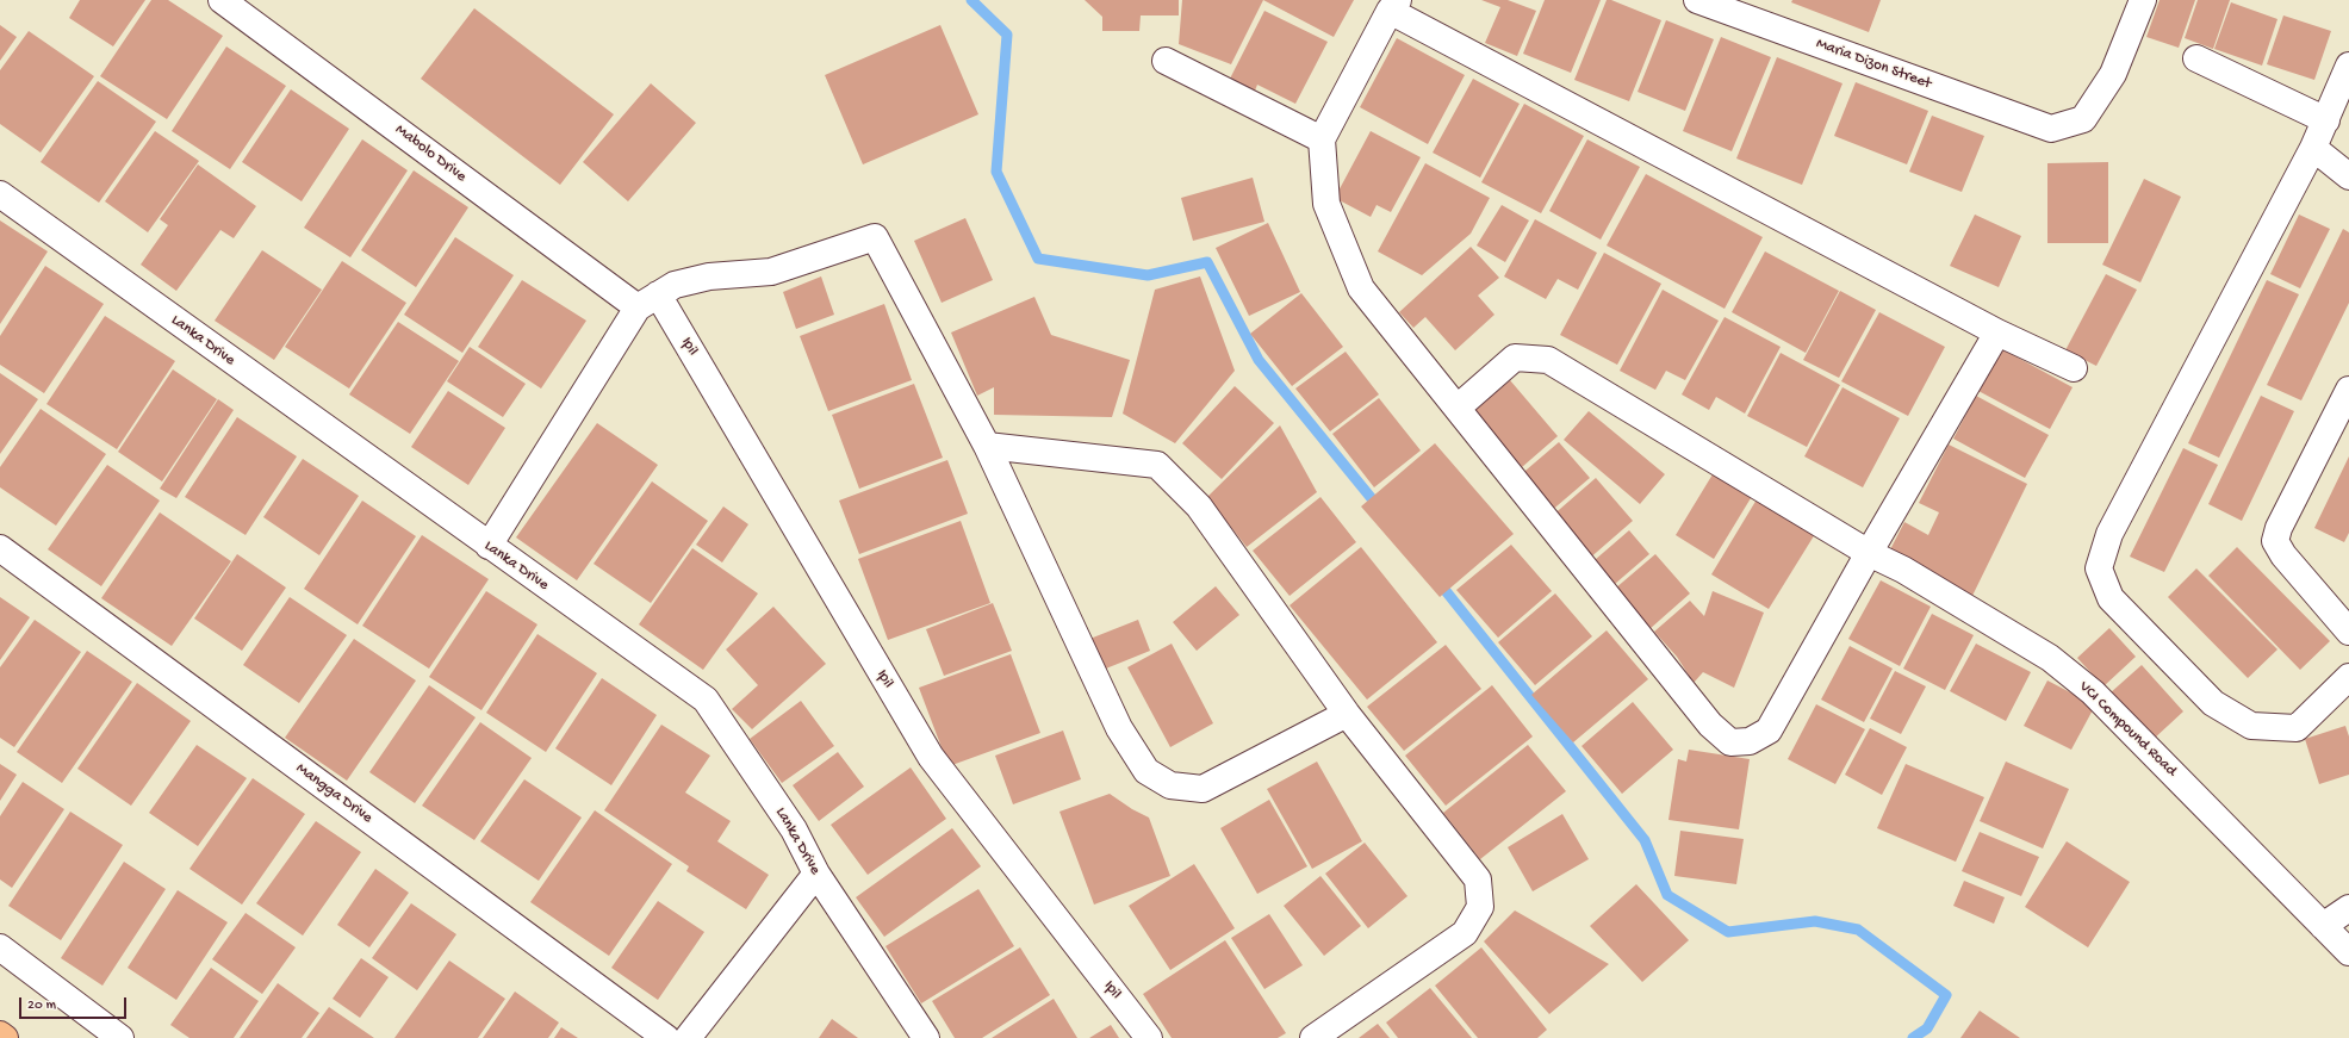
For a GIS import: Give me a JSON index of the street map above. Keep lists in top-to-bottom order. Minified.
{"streets":{"street":["Maria Dizon Street","Mabolo Drive","Lanka Drive","Ipil","VCI Compound Road","Mangga Drive"]},"crossings":[["Mabolo Drive","Ipil"]],"scale_bar":"20 m"}
